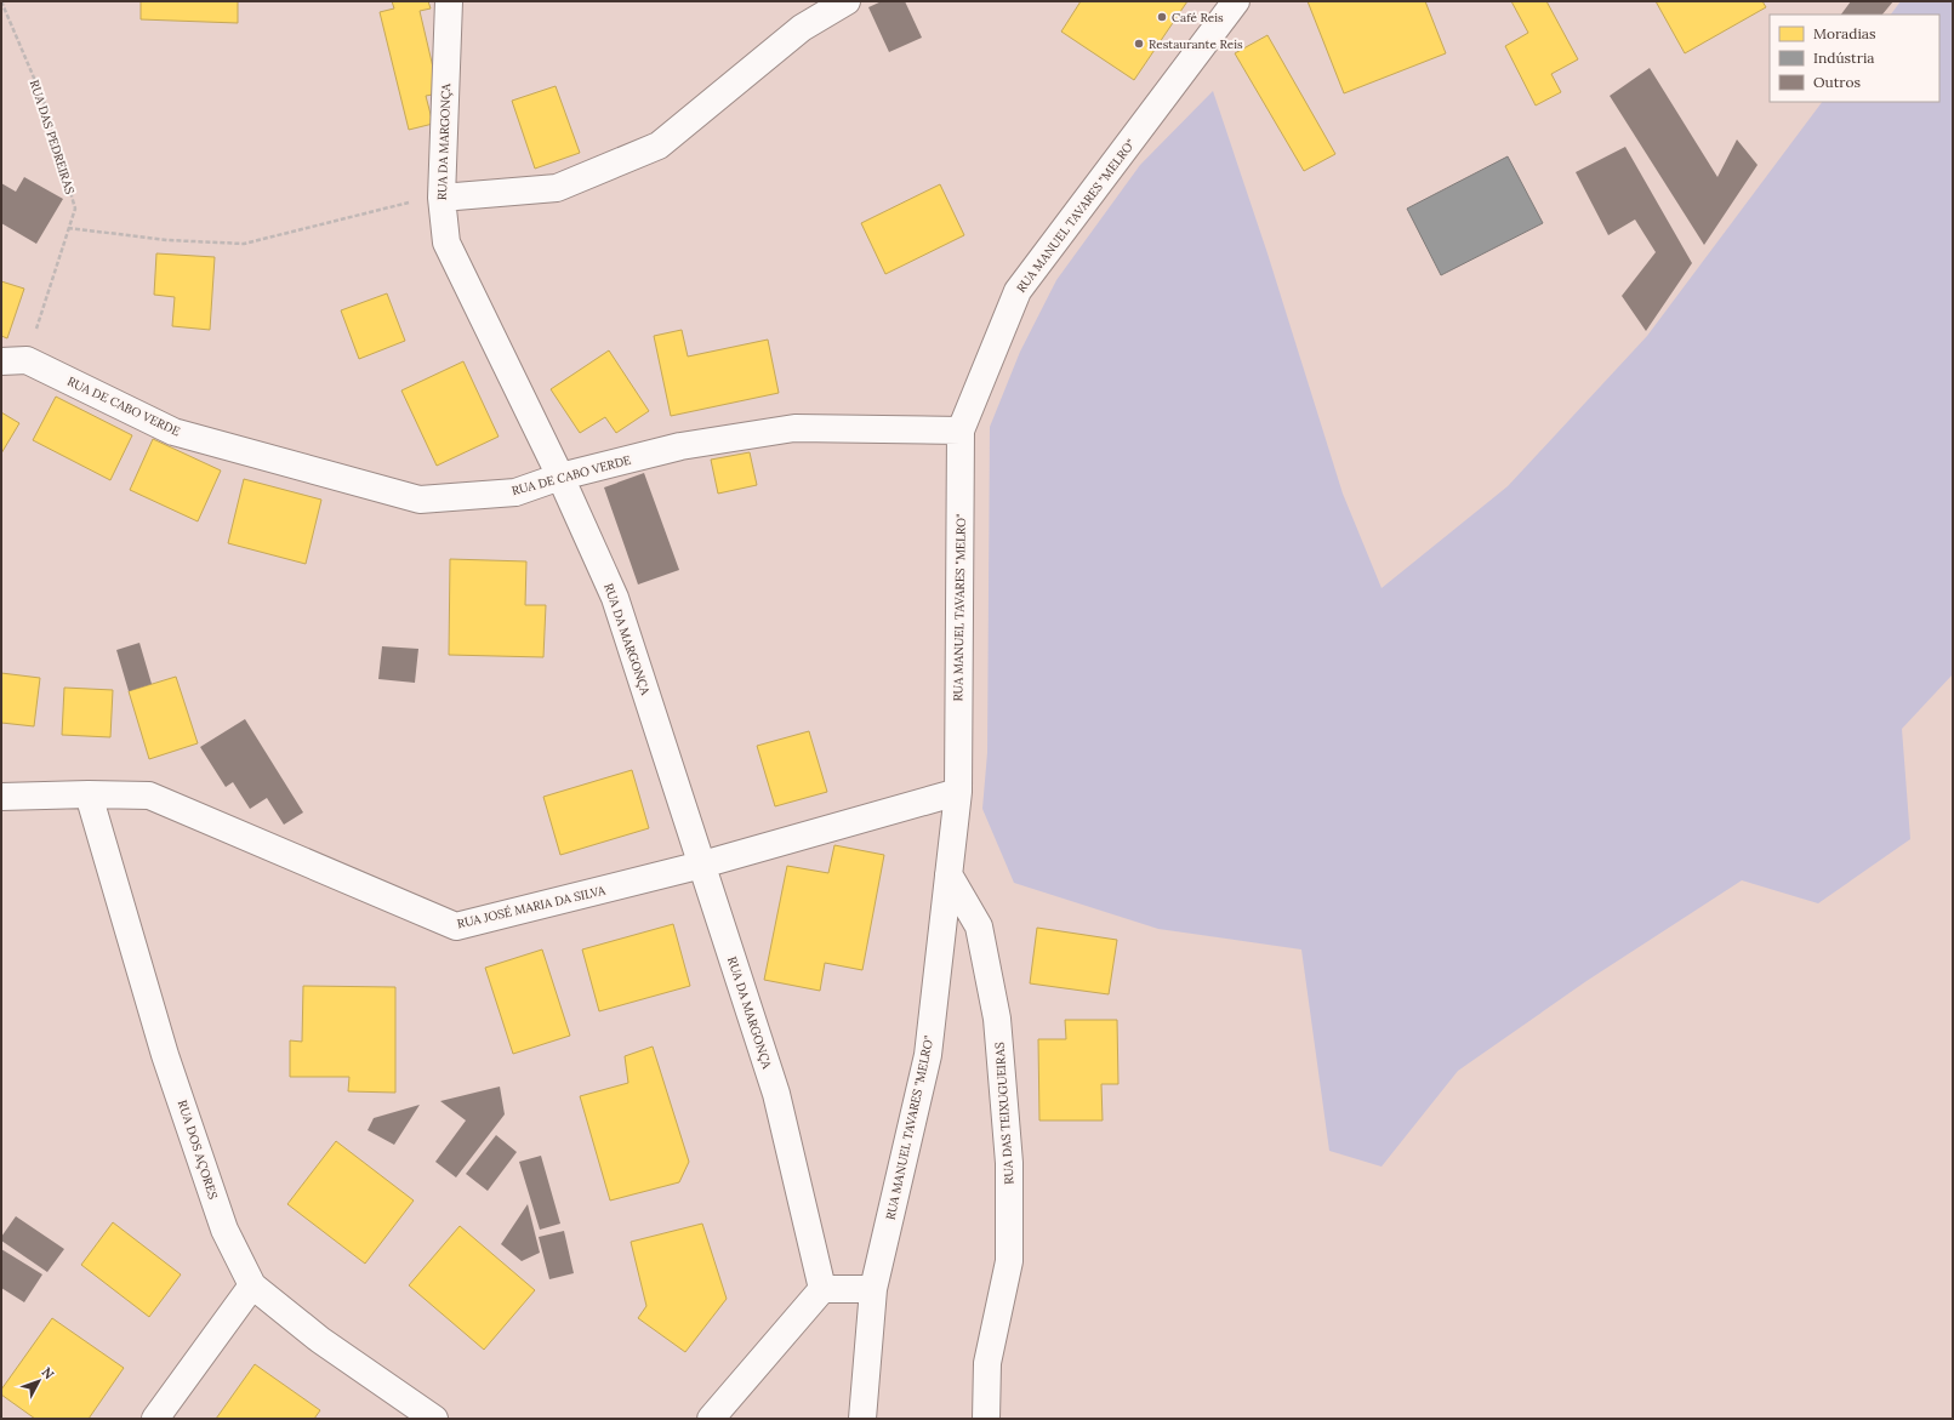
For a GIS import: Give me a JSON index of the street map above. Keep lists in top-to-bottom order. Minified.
{"streets":{"street":["RUA DA MARGONÇA","RUA MANUEL TAVARES \"MELRO\"","RUA DE CABO VERDE","RUA JOSÉ MARIA DA SILVA","RUA DAS TEIXUGUEIRAS","RUA DOS AÇORES"],"path":["RUA DAS PEDREIRAS"]},"crossings":[["RUA DAS PEDREIRAS","RUA DE CABO VERDE"],["RUA DA MARGONÇA","RUA DE CABO VERDE"],["RUA DA MARGONÇA","RUA JOSÉ MARIA DA SILVA"],["RUA MANUEL TAVARES \"MELRO\"","RUA DE CABO VERDE"],["RUA MANUEL TAVARES \"MELRO\"","RUA JOSÉ MARIA DA SILVA"],["RUA MANUEL TAVARES \"MELRO\"","RUA DAS TEIXUGUEIRAS"],["RUA JOSÉ MARIA DA SILVA","RUA DOS AÇORES"]],"places":["Café Reis","Restaurante Reis"],"legend":["Moradias","Indústria","Outros"],"north":"top right"}
